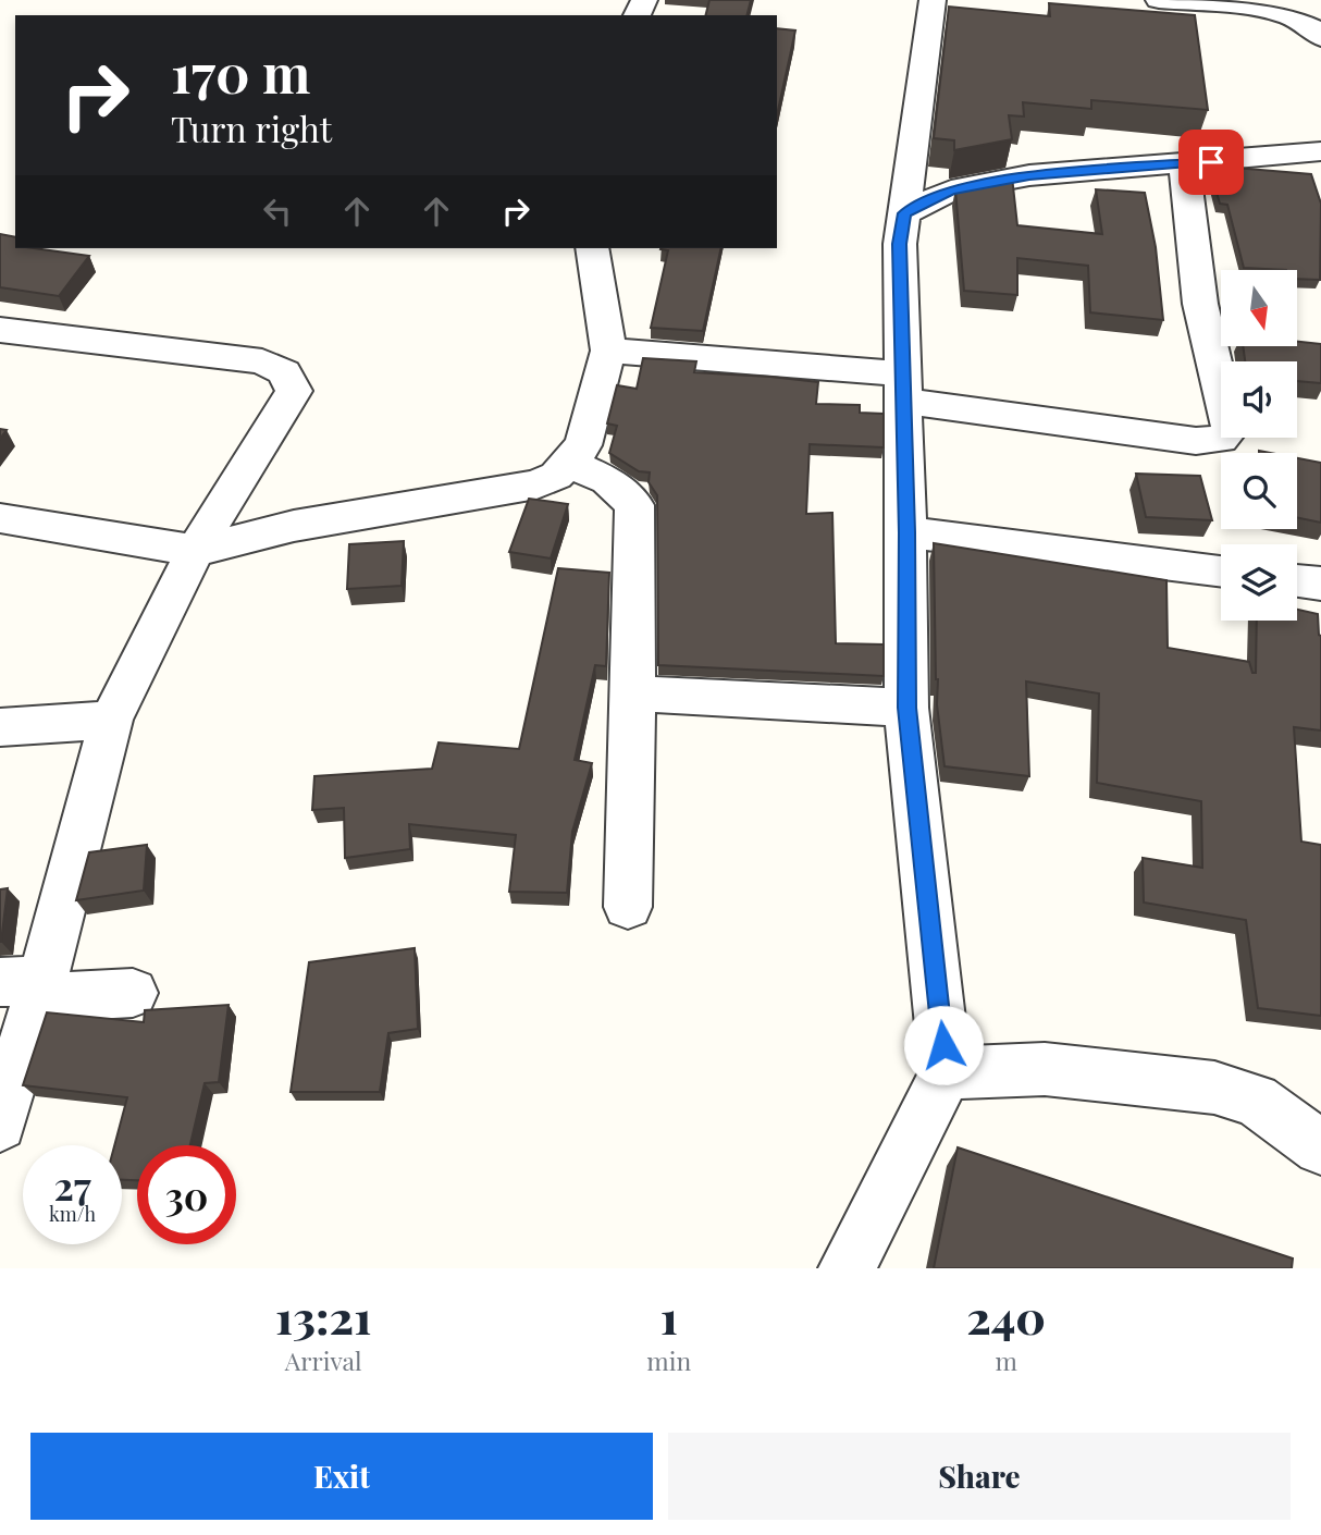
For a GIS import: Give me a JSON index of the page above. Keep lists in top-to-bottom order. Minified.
{"north":"bottom","page":{"turn":["170 m","Turn right"],"speed":"27 km/h","limit":"30","eta":["13:21","Arrival","1","min","240","m"],"buttons":["Exit","Share"]}}
